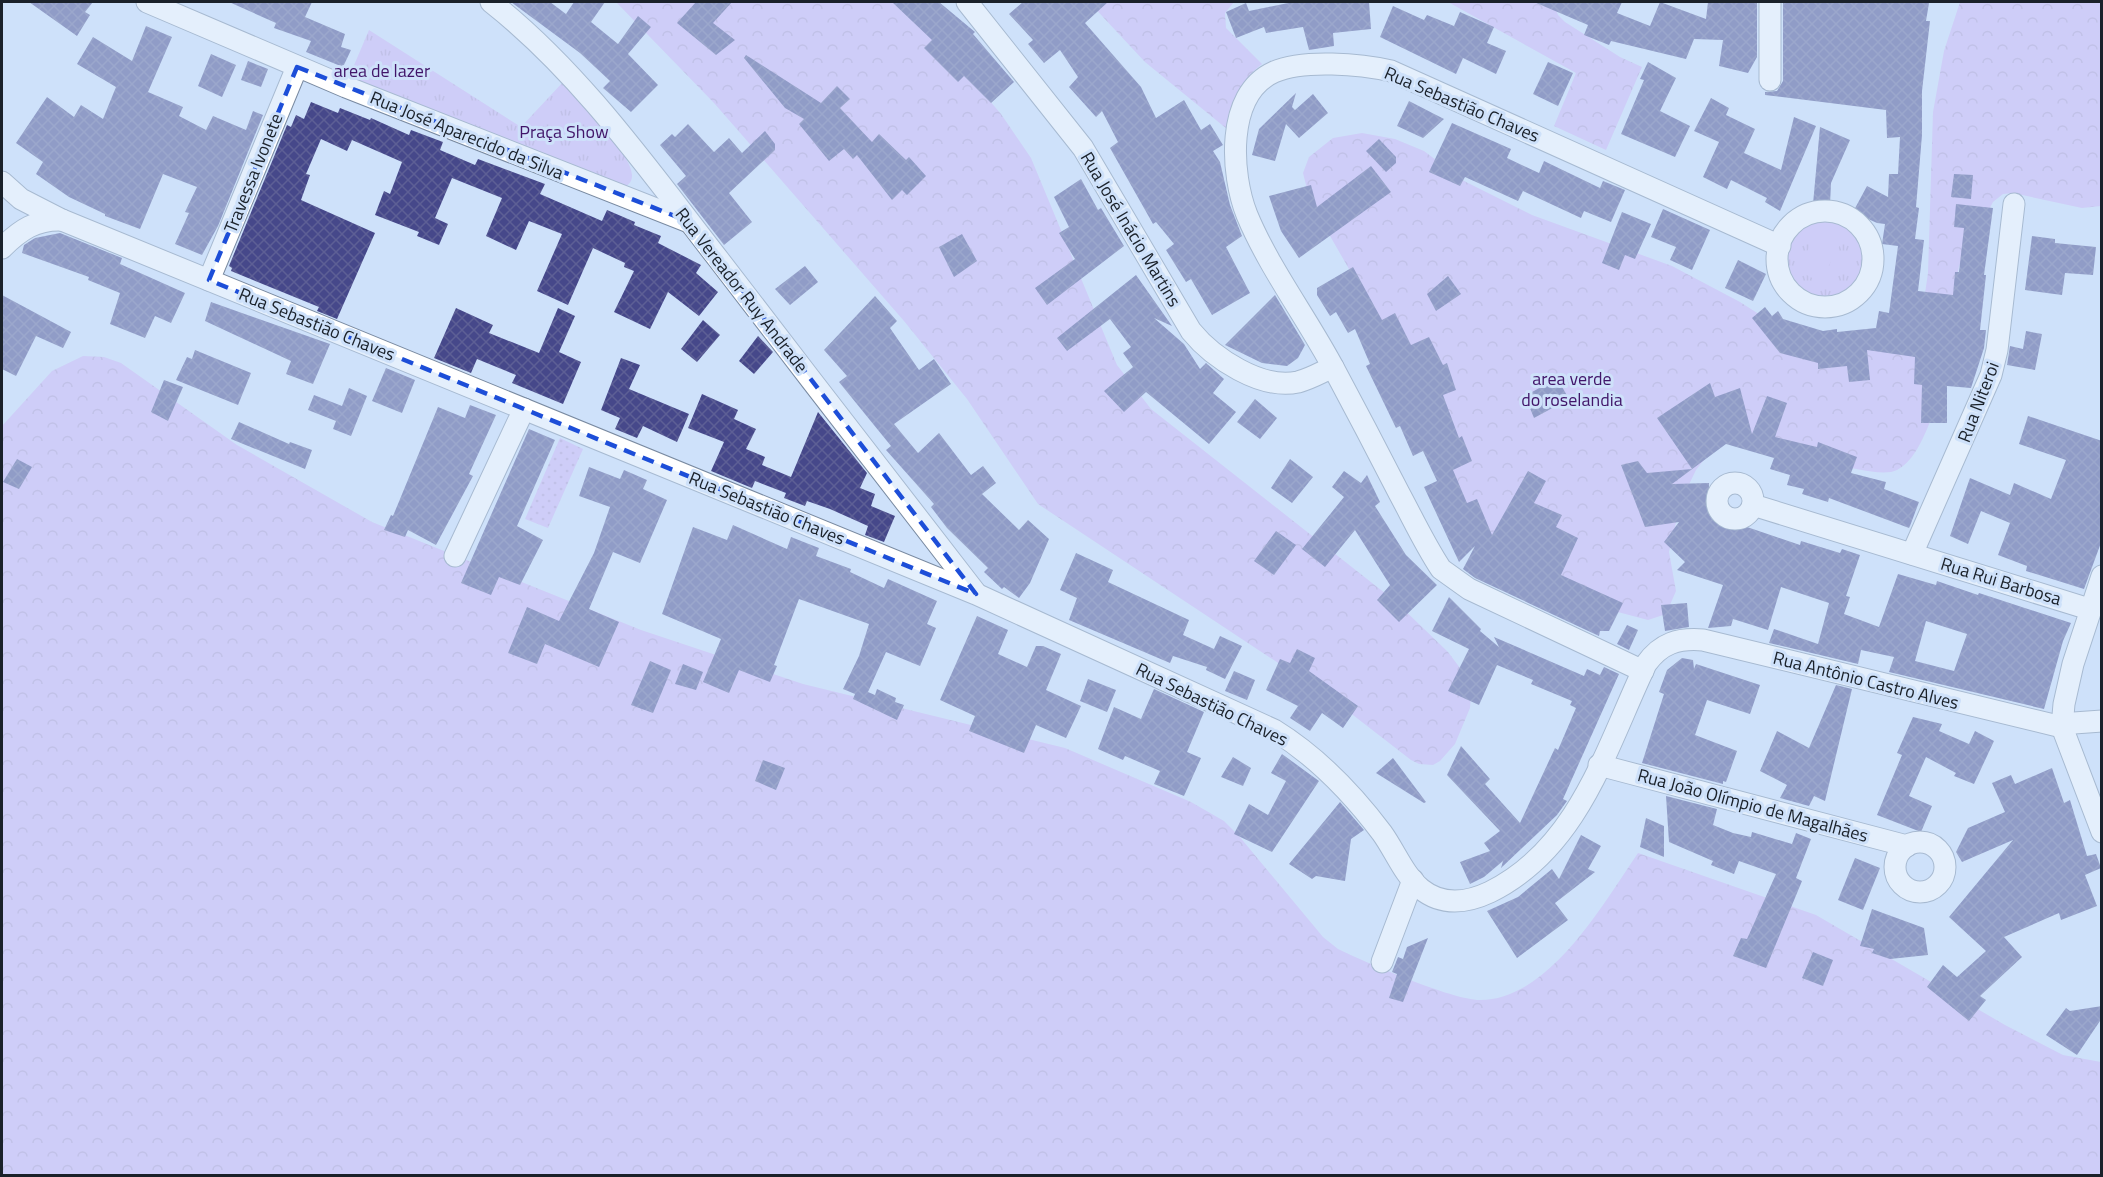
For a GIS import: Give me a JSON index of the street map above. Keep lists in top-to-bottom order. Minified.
{"streets":{"street":["Rua Sebastião Chaves","Rua José Aparecido da Silva","Travessa Ivonete","Rua José Inácio Martins","Rua Vereador Ruy Andrade","Rua Niteroi","Rua Rui Barbosa","Rua Antônio Castro Alves","Rua João Olímpio de Magalhães"]},"crossings":[["Rua Sebastião Chaves","Travessa Ivonete"],["Rua Sebastião Chaves","Rua José Inácio Martins"],["Rua Sebastião Chaves","Rua Vereador Ruy Andrade"],["Rua Sebastião Chaves","Rua Antônio Castro Alves"],["Rua Sebastião Chaves","Rua João Olímpio de Magalhães"],["Rua José Aparecido da Silva","Travessa Ivonete"],["Rua José Aparecido da Silva","Rua Vereador Ruy Andrade"],["Rua Niteroi","Rua Rui Barbosa"]],"parks":["area de lazer","Praça Show","area verde do roselandia"]}
